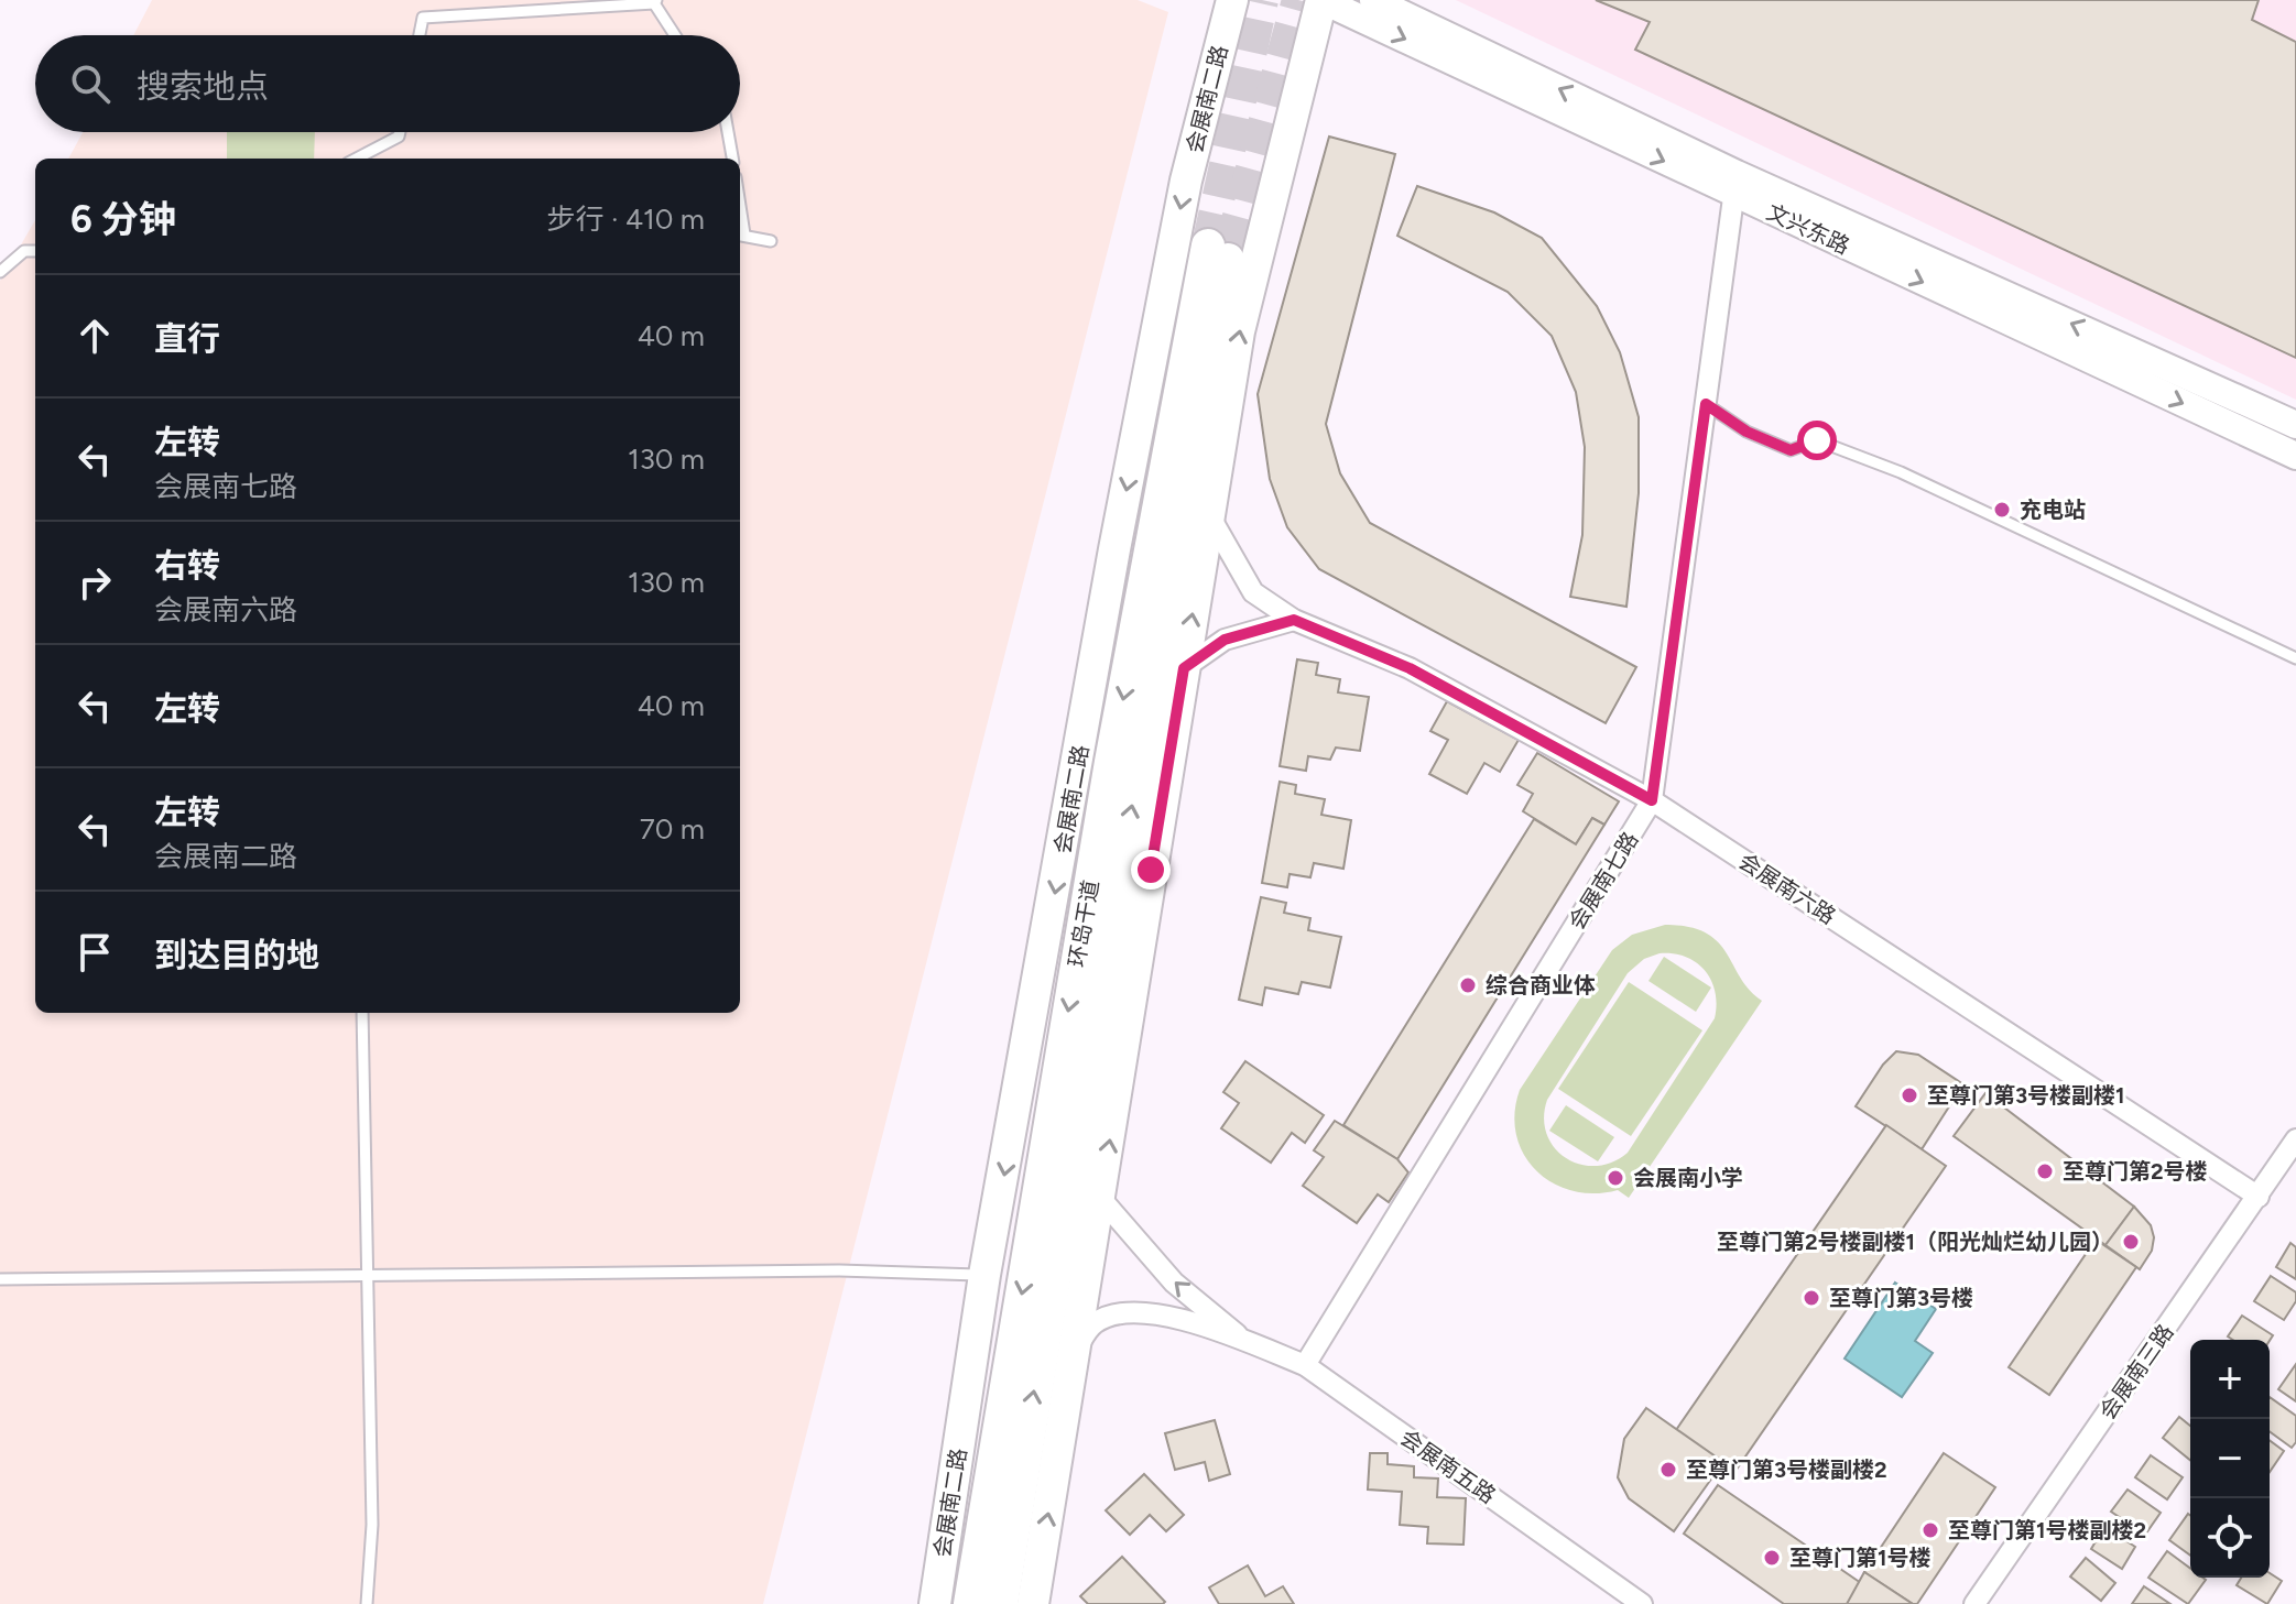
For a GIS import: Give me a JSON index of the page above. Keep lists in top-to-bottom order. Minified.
{"streets":{"highway":["环岛干道"],"main road":["会展南二路","文兴东路"],"street":["会展南七路","会展南六路","会展南三路","会展南五路"]},"crossings":[["文兴东路","会展南七路"],["会展南七路","会展南六路"],["会展南七路","会展南五路"],["会展南六路","会展南三路"]],"places":["充电站","综合商业体","至尊门第3号楼副楼1","至尊门第2号楼","会展南小学","至尊门第2号楼副楼1（阳光灿烂幼儿园）","至尊门第3号楼","至尊门第3号楼副楼2","至尊门第1号楼副楼2","至尊门第1号楼"],"page":{"search":"搜索地点","heading":["6 分钟","步行 · 410 m"],"list":[["直行","40 m"],["左转","会展南七路","130 m"],["右转","会展南六路","130 m"],["左转","40 m"],["左转","会展南二路","70 m"],"到达目的地"],"map_buttons":["+","−"]}}
